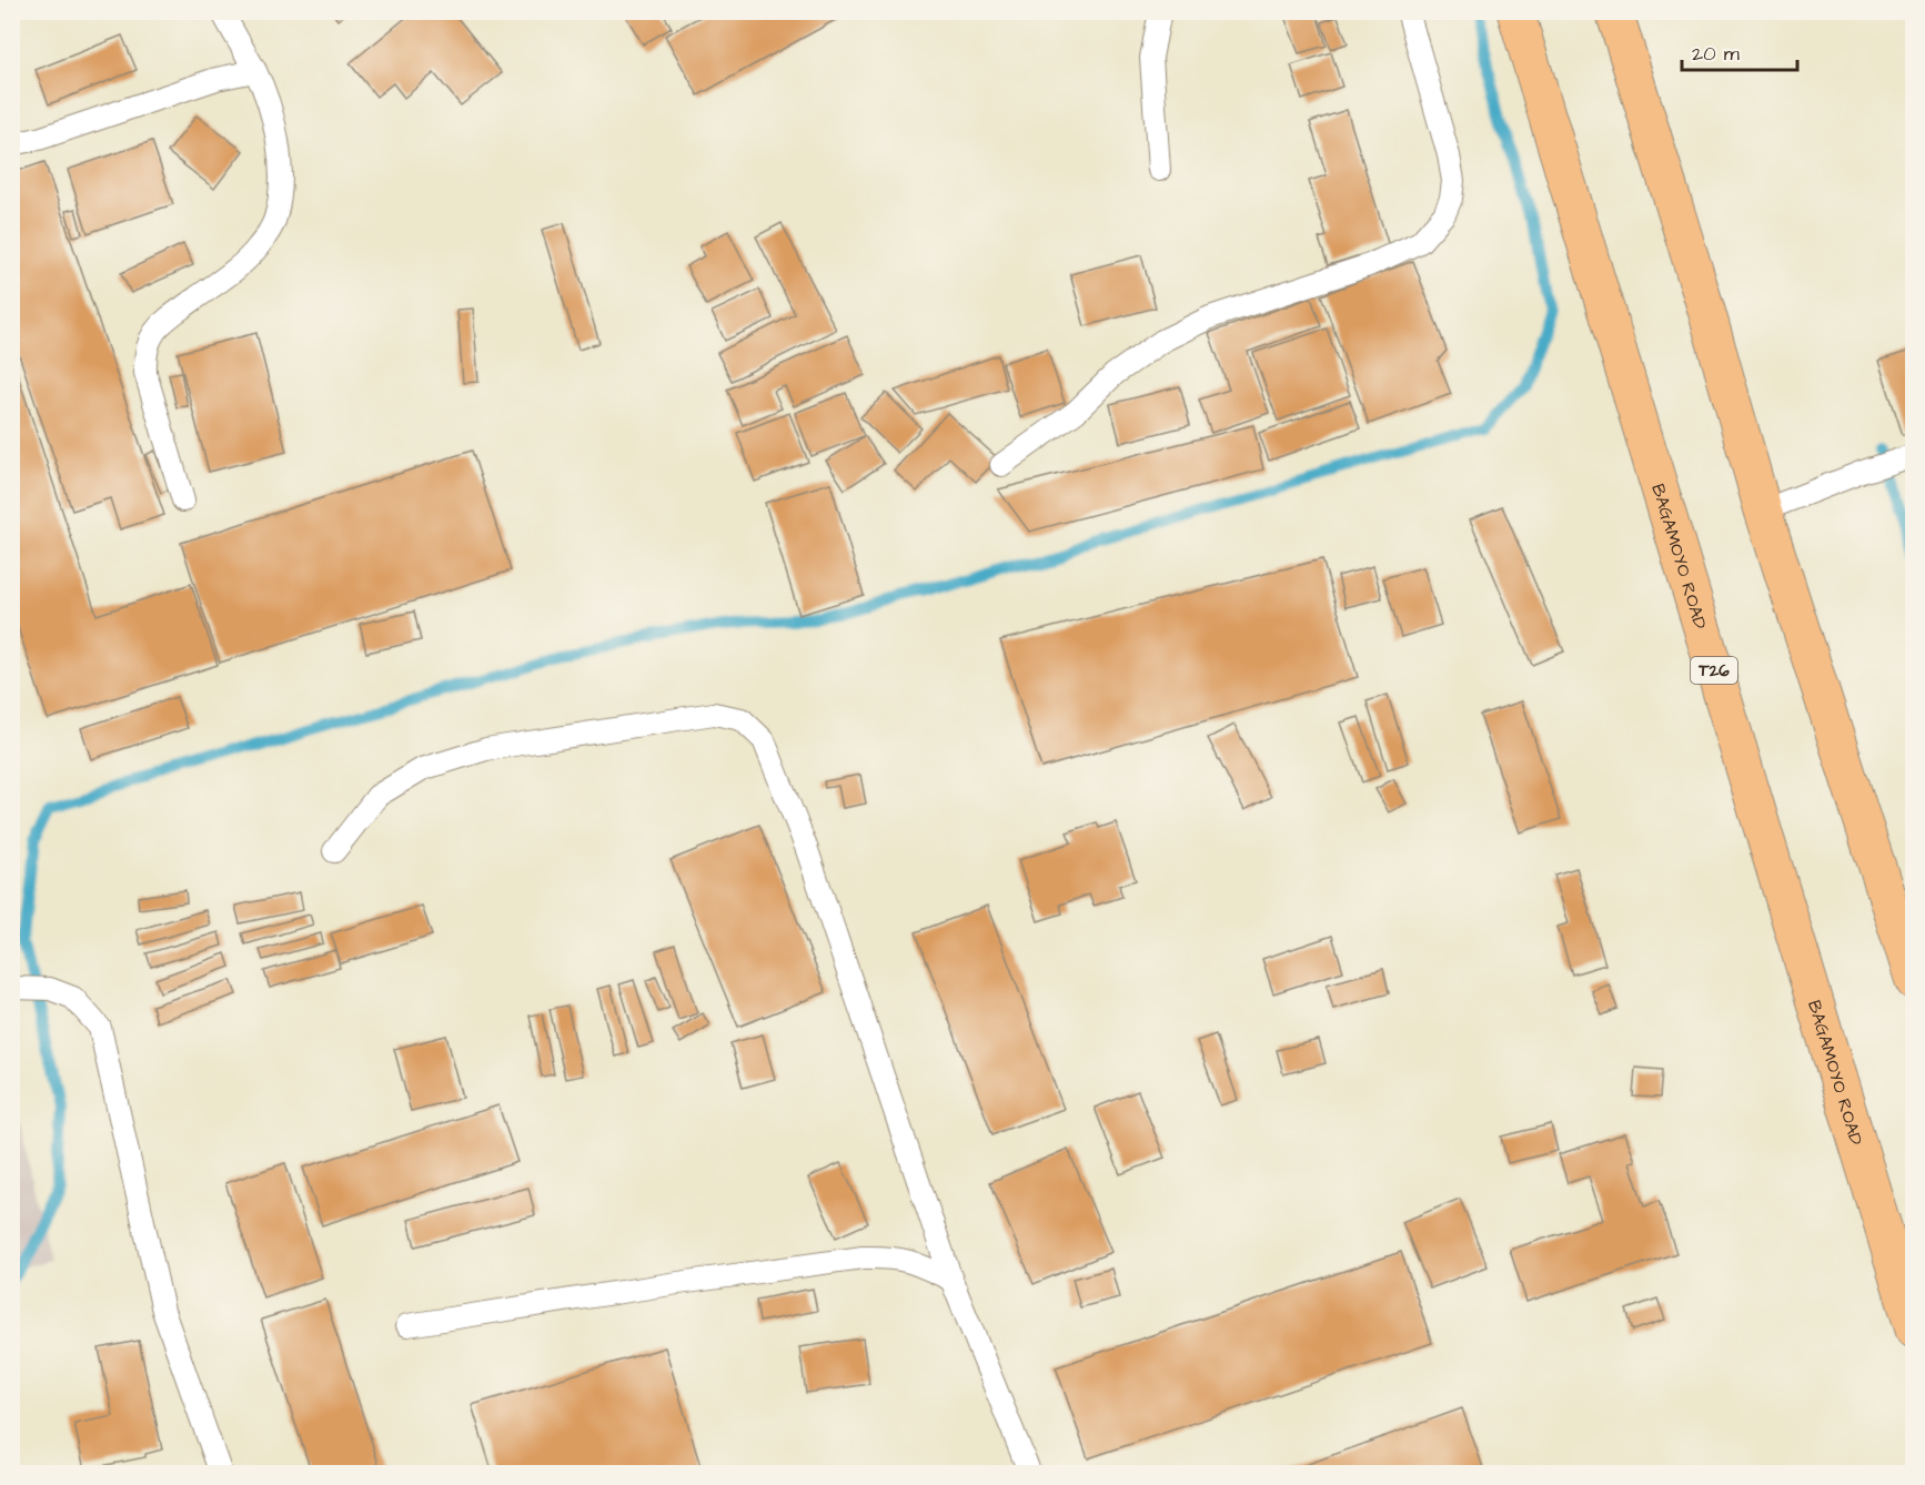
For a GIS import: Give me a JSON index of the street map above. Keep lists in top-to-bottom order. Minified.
{"streets":{"highway":["BAGAMOYO ROAD","T26"]},"scale_bar":"20 m"}
